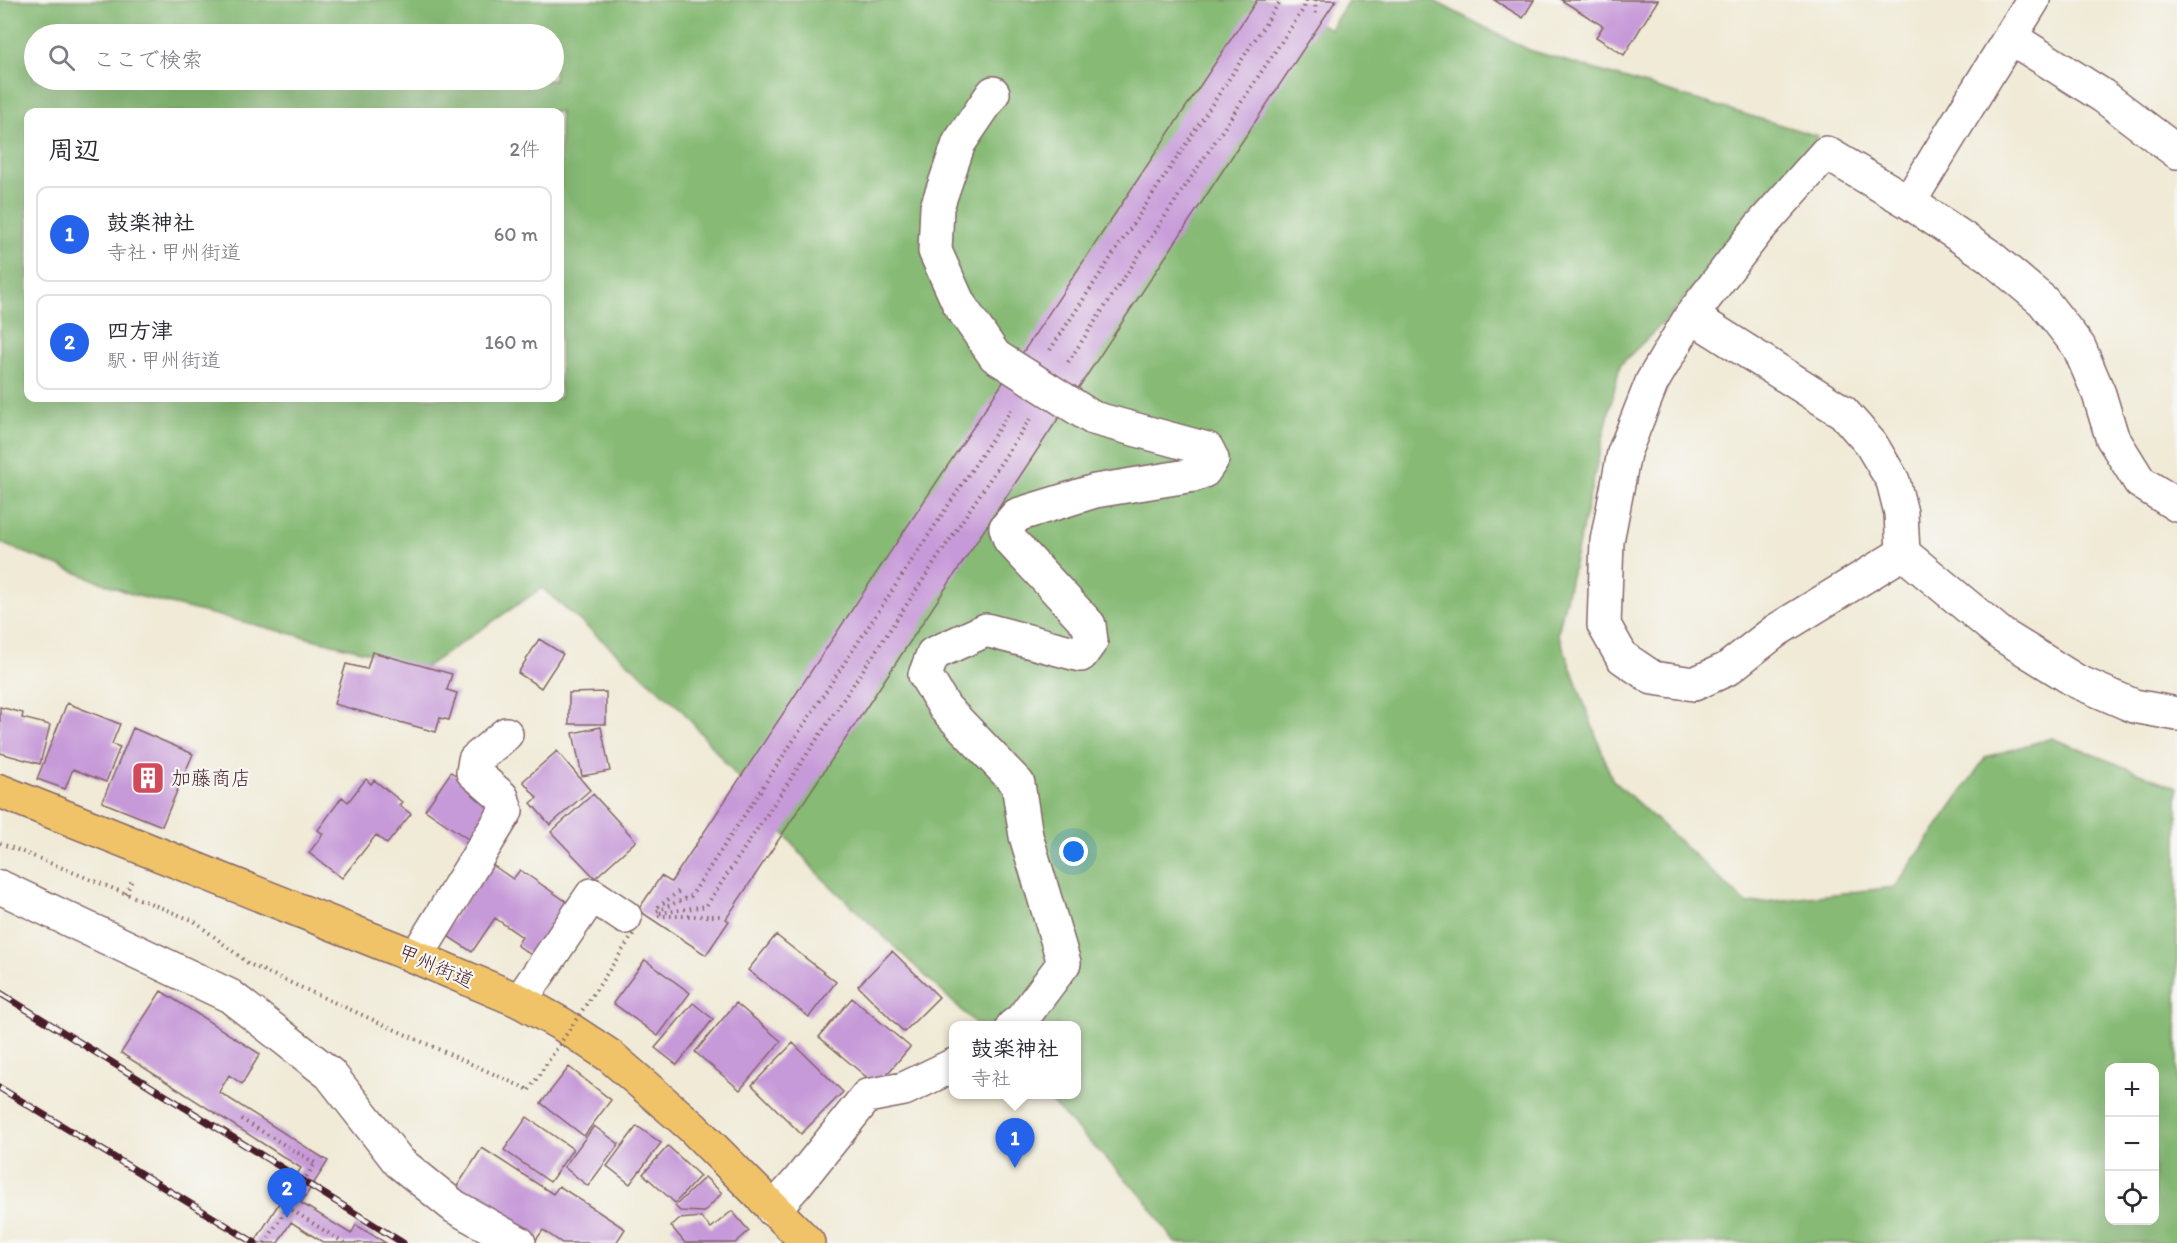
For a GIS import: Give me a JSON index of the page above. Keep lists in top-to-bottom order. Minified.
{"streets":{"highway":["甲州街道"]},"places":{"building":["加藤商店"]},"page":{"search":"ここで検索","heading":["周辺","2件"],"list":[{"mark":"1","name":"鼓楽神社","note":"寺社 · 甲州街道","value":"60 m"},{"mark":"2","name":"四方津","note":"駅 · 甲州街道","value":"160 m"}],"popup":["鼓楽神社","寺社"],"map_buttons":["+","−"],"pins":["1","2"]}}
